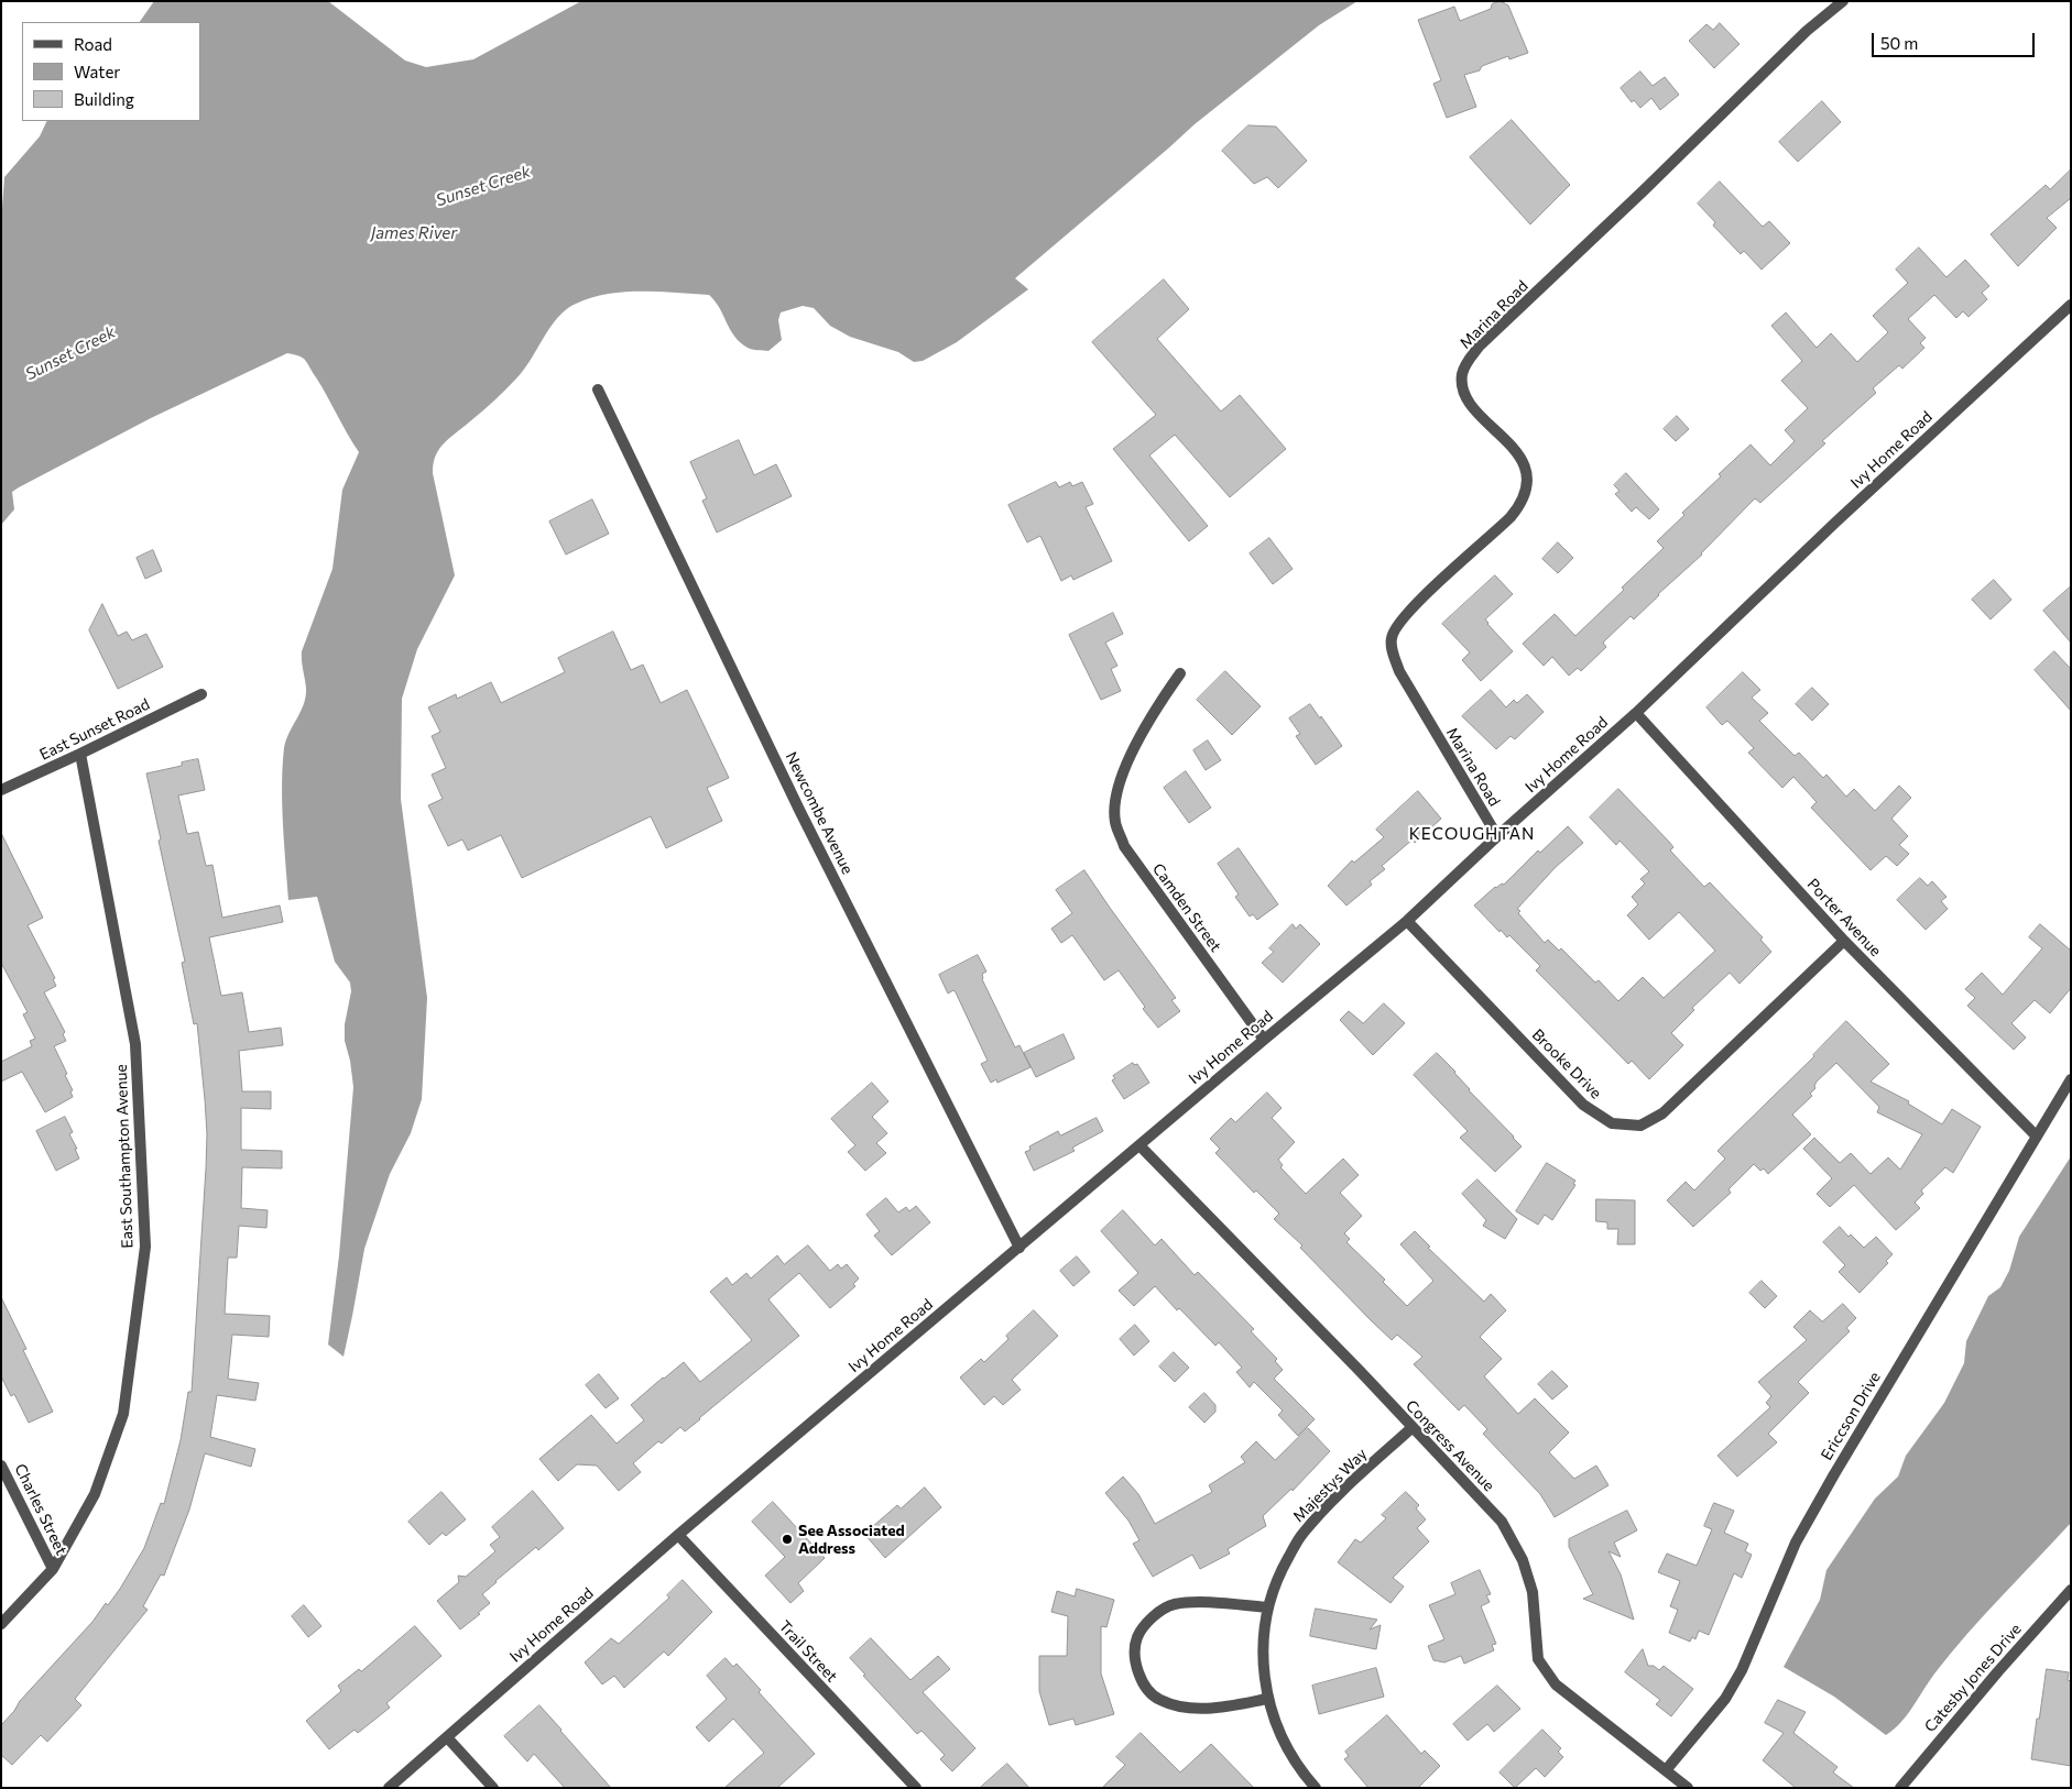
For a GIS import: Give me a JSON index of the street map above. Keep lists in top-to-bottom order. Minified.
{"streets":{"street":["Marina Road","Ivy Home Road","East Sunset Road","Newcombe Avenue","Camden Street","Porter Avenue","Brooke Drive","East Southampton Avenue","Ericcson Drive","Congress Avenue","Majestys Way","Charles Street","Trail Street","Catesby Jones Drive"]},"crossings":[["Marina Road","Ivy Home Road"],["Ivy Home Road","Newcombe Avenue"],["Ivy Home Road","Camden Street"],["Ivy Home Road","Porter Avenue"],["Ivy Home Road","Brooke Drive"],["Ivy Home Road","Congress Avenue"],["Ivy Home Road","Trail Street"],["East Sunset Road","East Southampton Avenue"],["Porter Avenue","Brooke Drive"],["Porter Avenue","Ericcson Drive"],["East Southampton Avenue","Charles Street"],["Ericcson Drive","Congress Avenue"],["Congress Avenue","Majestys Way"]],"districts":["KECOUGHTAN"],"water":["Sunset Creek","James River"],"places":["See Associated Address"],"legend":["Road","Water","Building"],"scale_bar":"50 m"}
